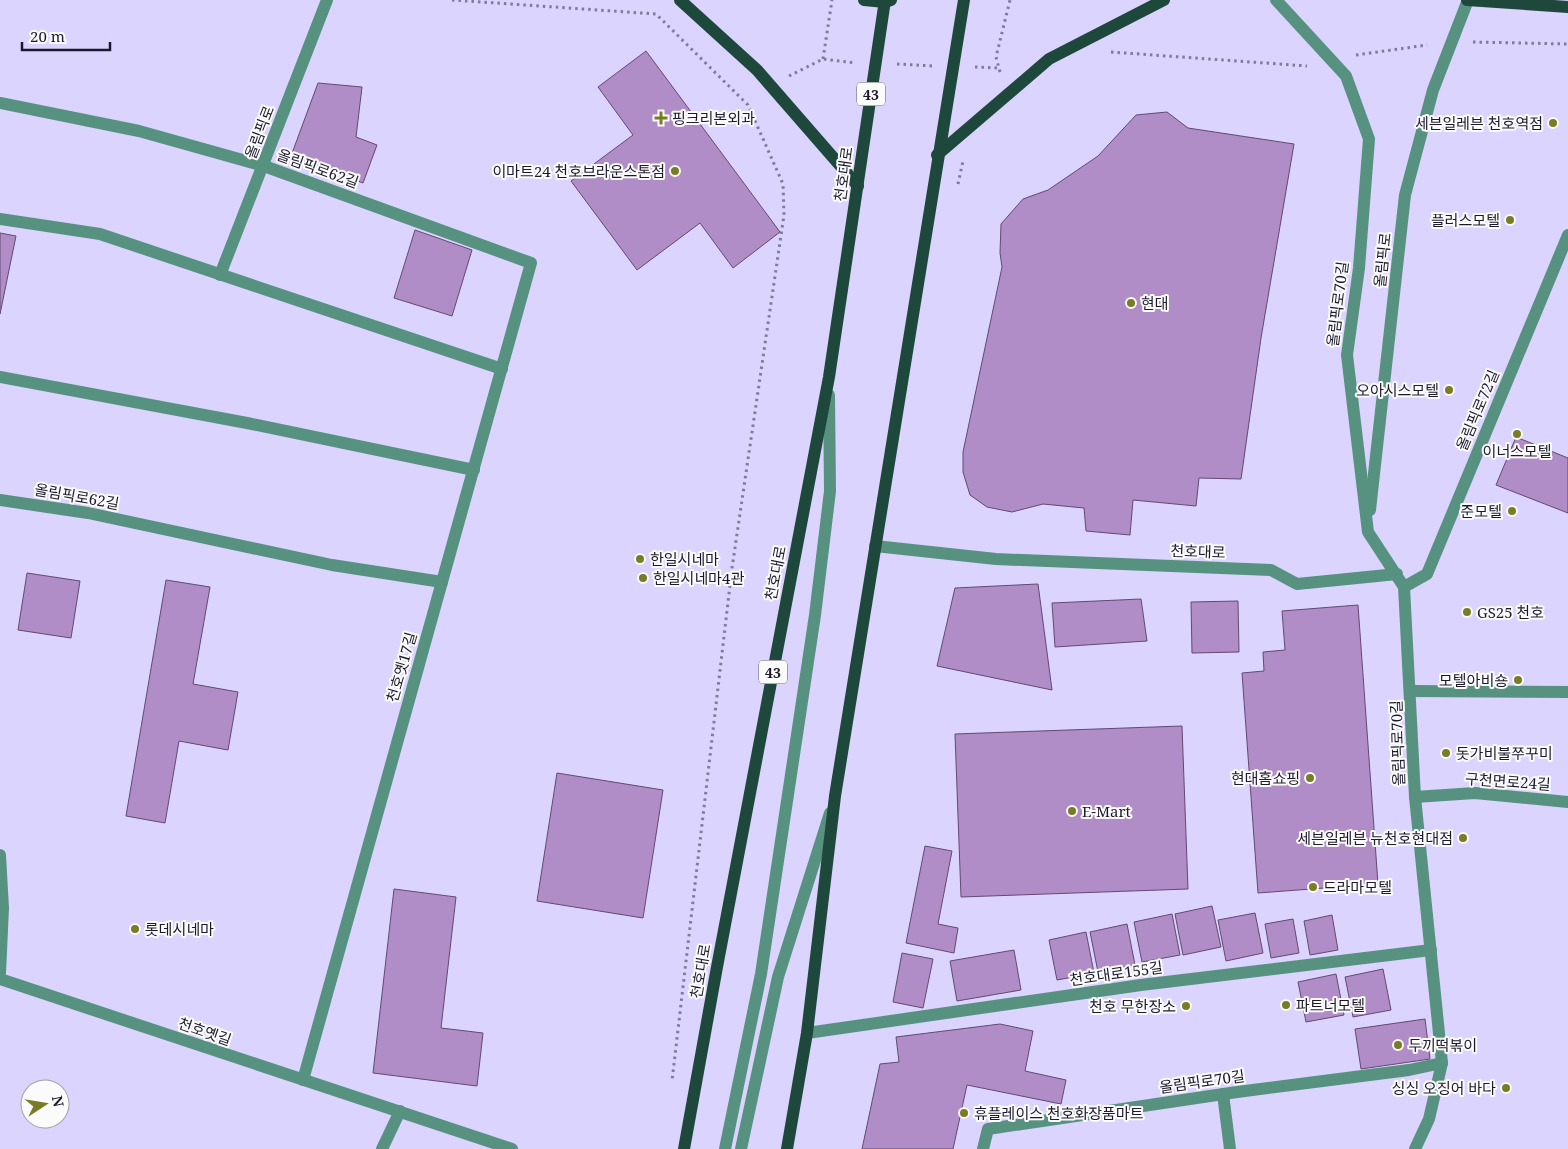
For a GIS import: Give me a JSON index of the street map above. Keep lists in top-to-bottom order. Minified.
{"streets":{"main road":["43","올림픽로","천호대로"],"street":["올림픽로62길","올림픽로70길","올림픽로72길","천호옛17길","구천면로24길","천호대로155길","천호옛길"]},"crossings":[["올림픽로","올림픽로62길"],["올림픽로","올림픽로70길"],["올림픽로62길","천호옛17길"],["천호대로","올림픽로70길"],["올림픽로70길","올림픽로72길"],["올림픽로70길","구천면로24길"],["올림픽로70길","천호대로155길"],["천호옛17길","천호옛길"]],"places":{"health":["핑크리본외과"],"other":["세븐일레븐 천호역점","이마트24 천호브라운스톤점","플러스모텔","현대","오아시스모텔","이너스모텔","준모텔","한일시네마","한일시네마4관","GS25 천호","모텔아비숑","돗가비불쭈꾸미","현대홈쇼핑","E-Mart","세븐일레븐 뉴천호현대점","드라마모텔","롯데시네마","파트너모텔","천호 무한장소","두끼떡볶이","싱싱 오징어 바다","휴플레이스 천호화장품마트"]},"scale_bar":"20 m","north":"right"}
